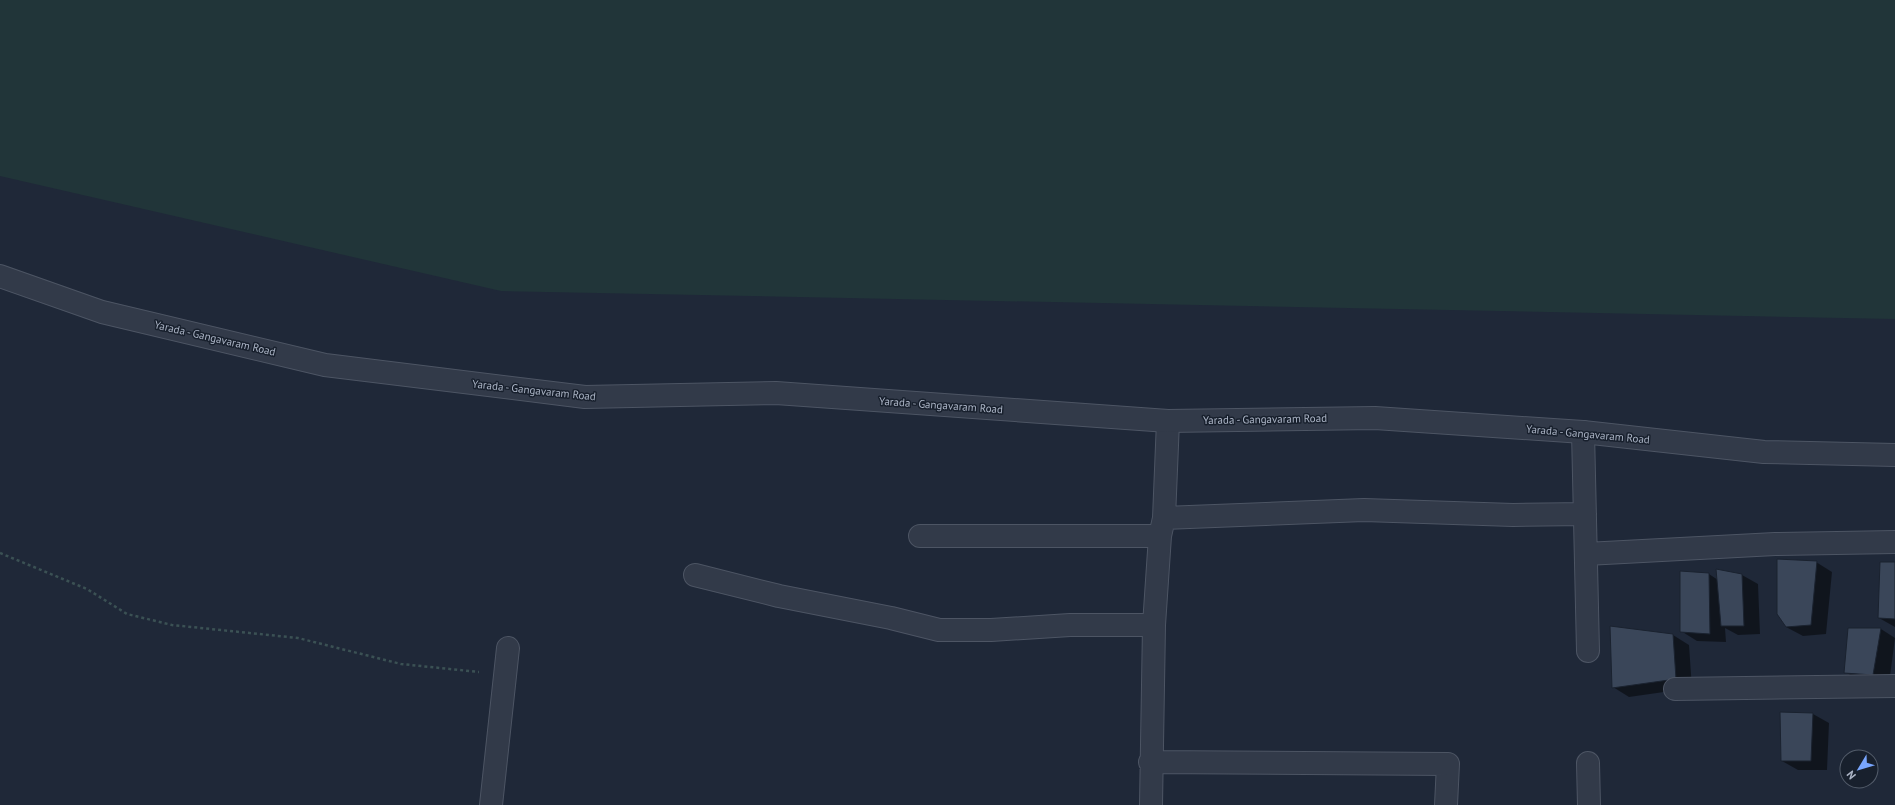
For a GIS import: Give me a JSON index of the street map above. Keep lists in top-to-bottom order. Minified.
{"streets":{"street":["Yarada - Gangavaram Road"]},"north":"bottom left"}
